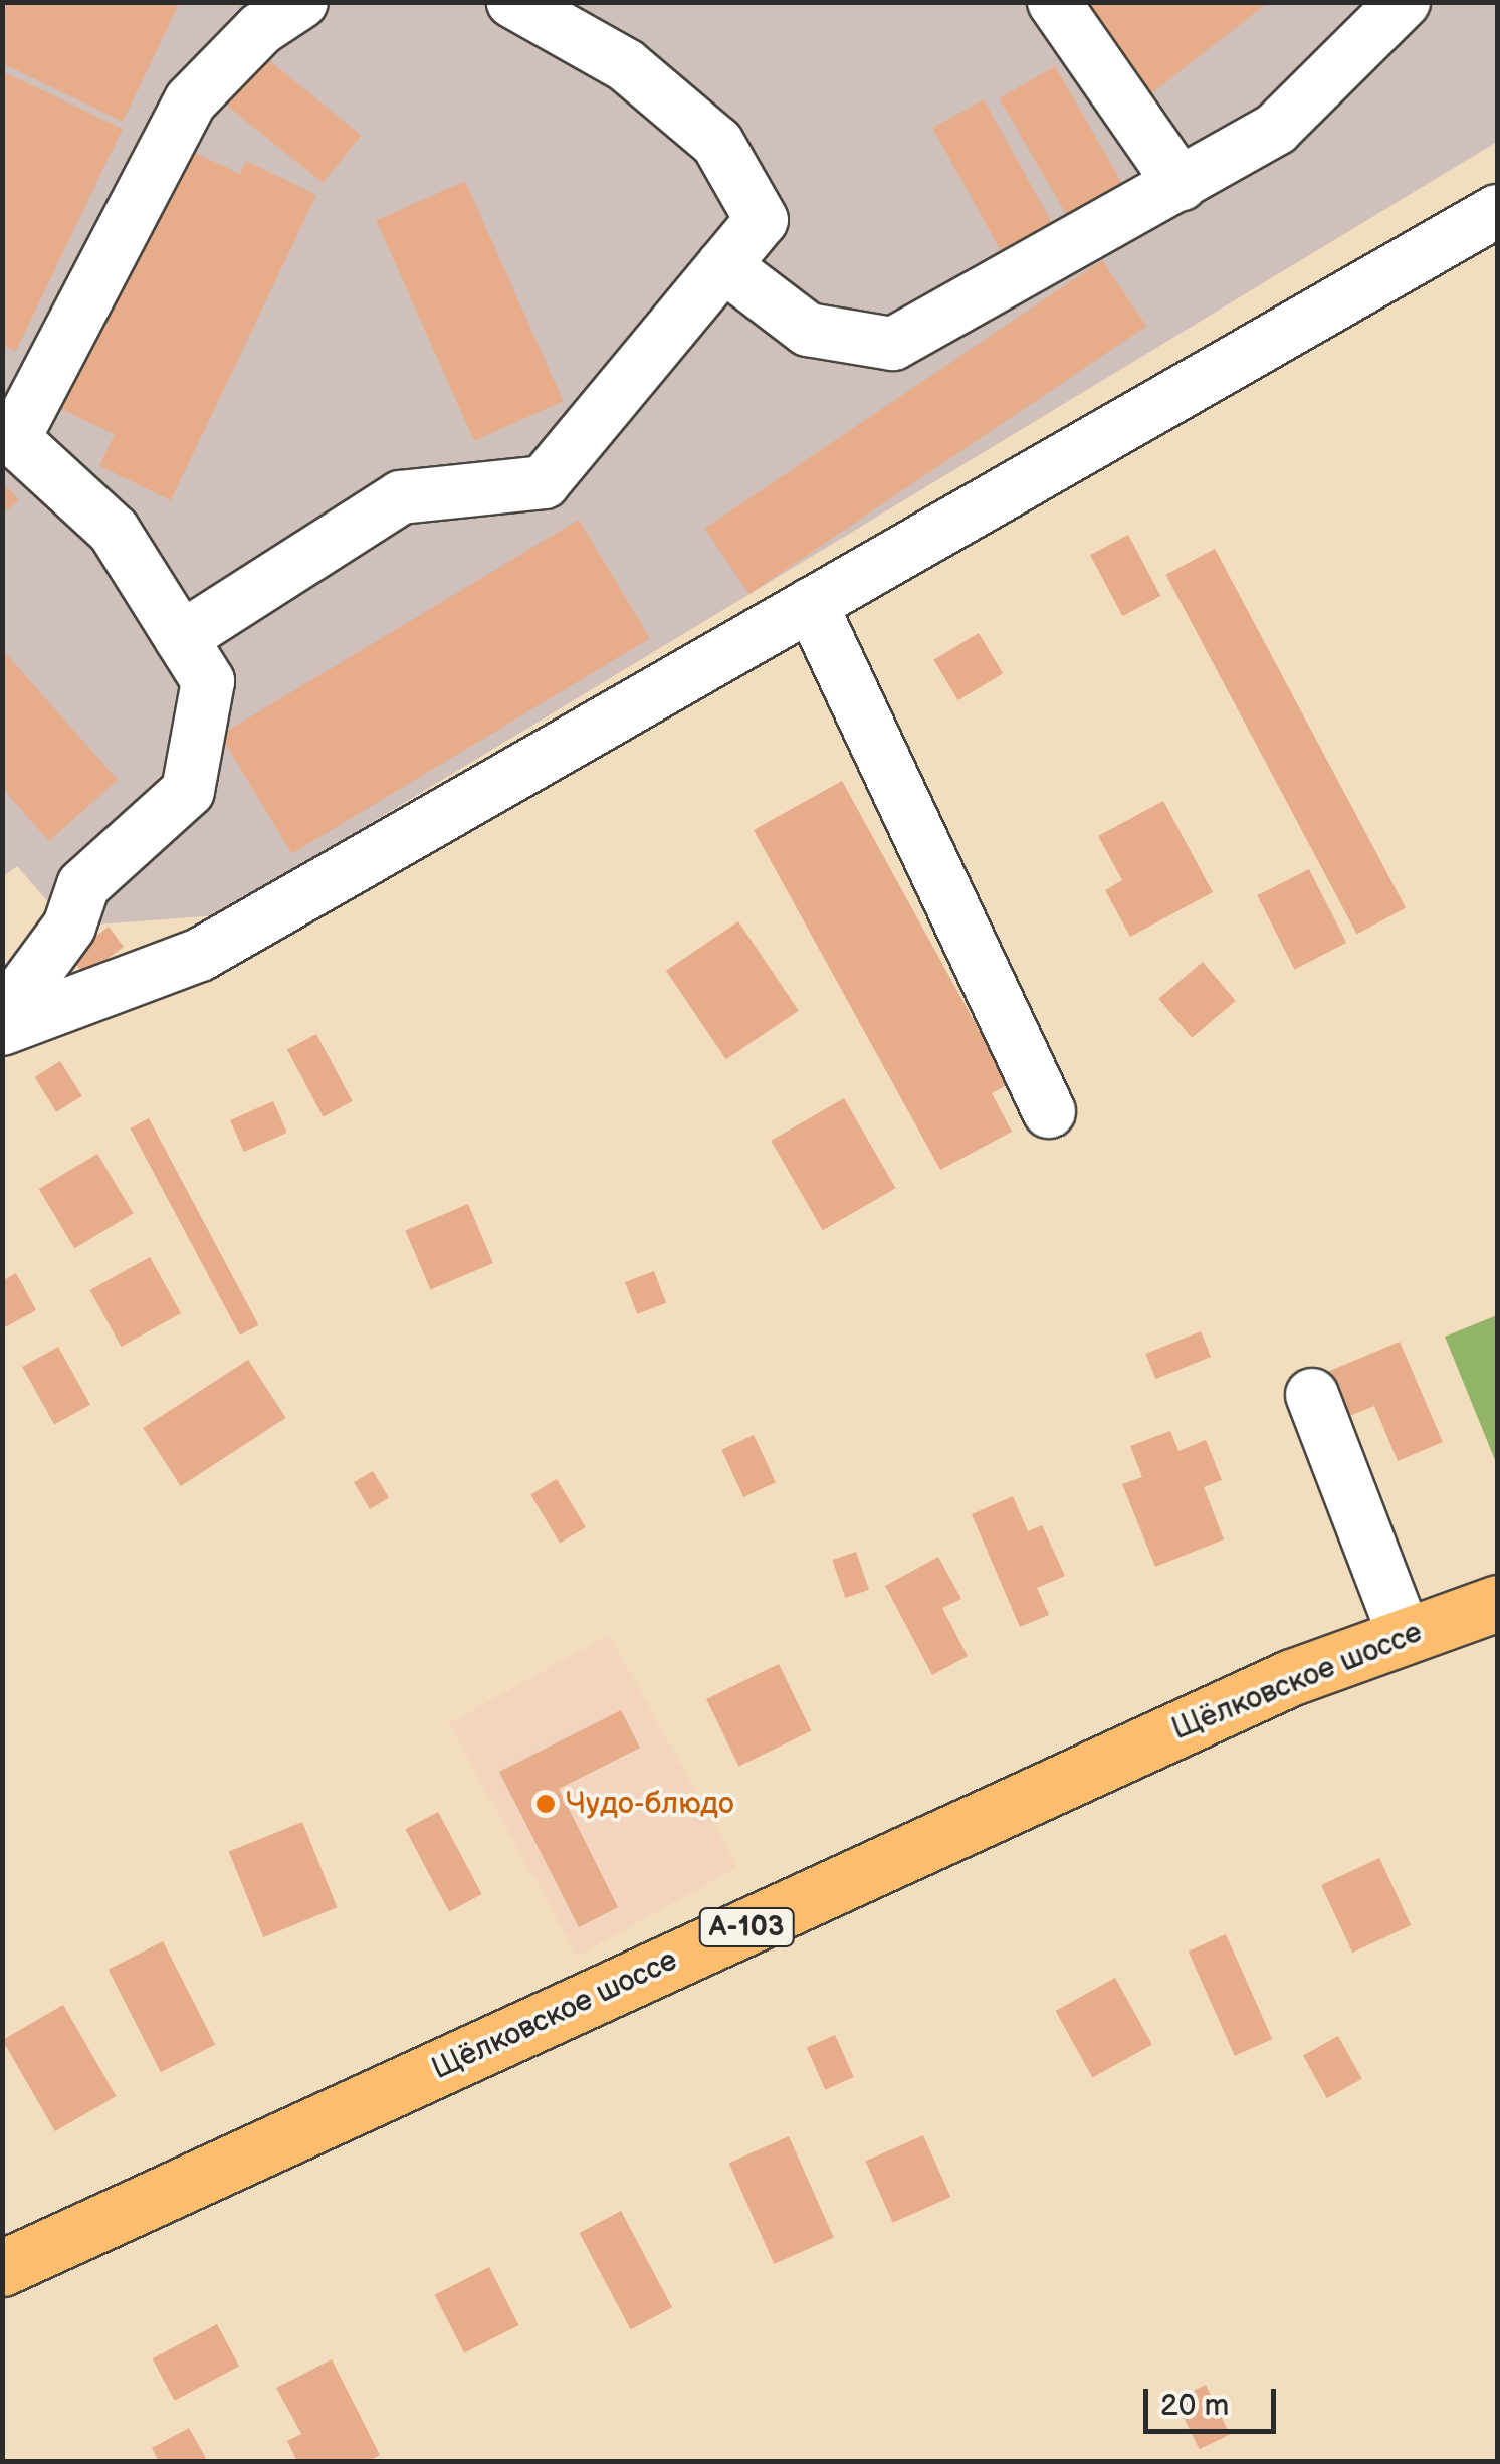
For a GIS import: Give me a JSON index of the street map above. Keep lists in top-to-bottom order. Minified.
{"streets":{"main road":["Щёлковское шоссе","А-103"]},"places":["Чудо-блюдо"],"scale_bar":"20 m"}
